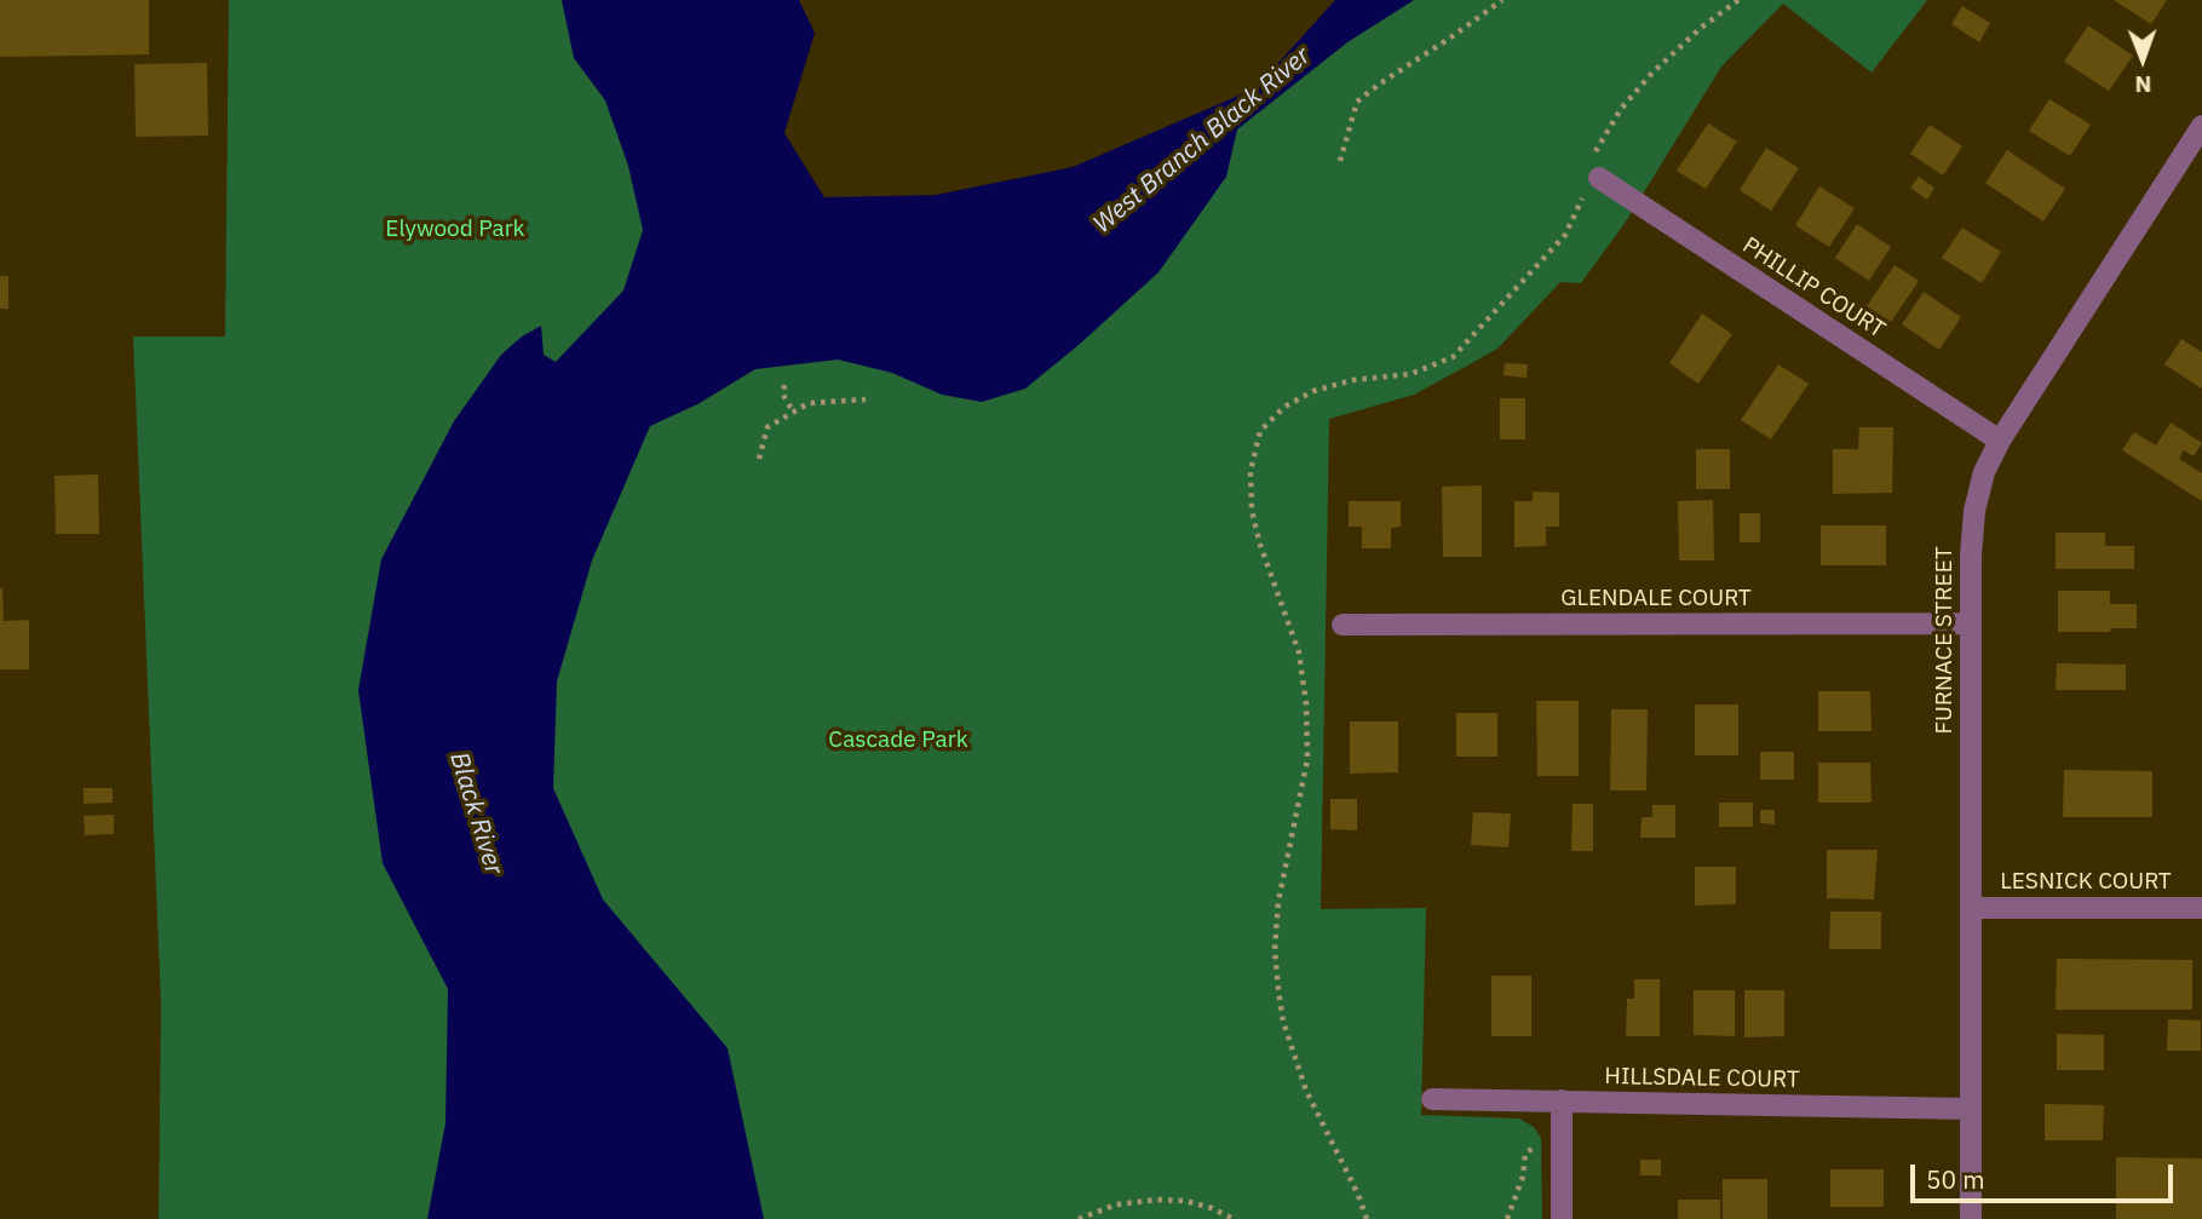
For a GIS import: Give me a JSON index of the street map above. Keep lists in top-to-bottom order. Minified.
{"streets":{"street":["PHILLIP COURT","GLENDALE COURT","FURNACE STREET","LESNICK COURT","HILLSDALE COURT"]},"crossings":[["PHILLIP COURT","FURNACE STREET"],["GLENDALE COURT","FURNACE STREET"],["FURNACE STREET","LESNICK COURT"],["FURNACE STREET","HILLSDALE COURT"]],"water":["West Branch Black River","Black River"],"parks":["Elywood Park","Cascade Park"],"scale_bar":"50 m","north":"bottom"}
